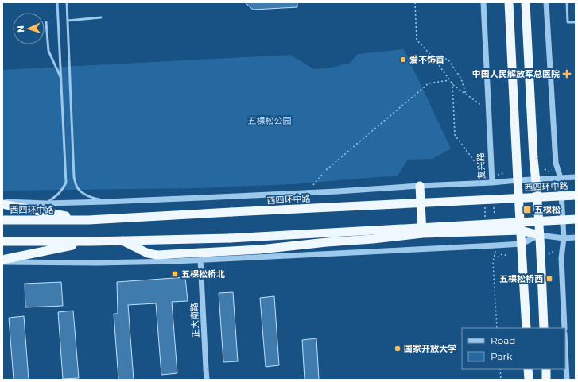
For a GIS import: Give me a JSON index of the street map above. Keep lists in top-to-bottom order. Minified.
{"streets":{"highway":["西四环中路"],"street":["复兴路","正大南路"]},"crossings":[["复兴路","西四环中路"]],"parks":["五棵松公园"],"places":{"other":["爱不饰首","国家开放大学"],"health":["中国人民解放军总医院"],"transit":["五棵松","五棵松桥北","五棵松桥西"]},"legend":["Road","Park"],"north":"left"}
